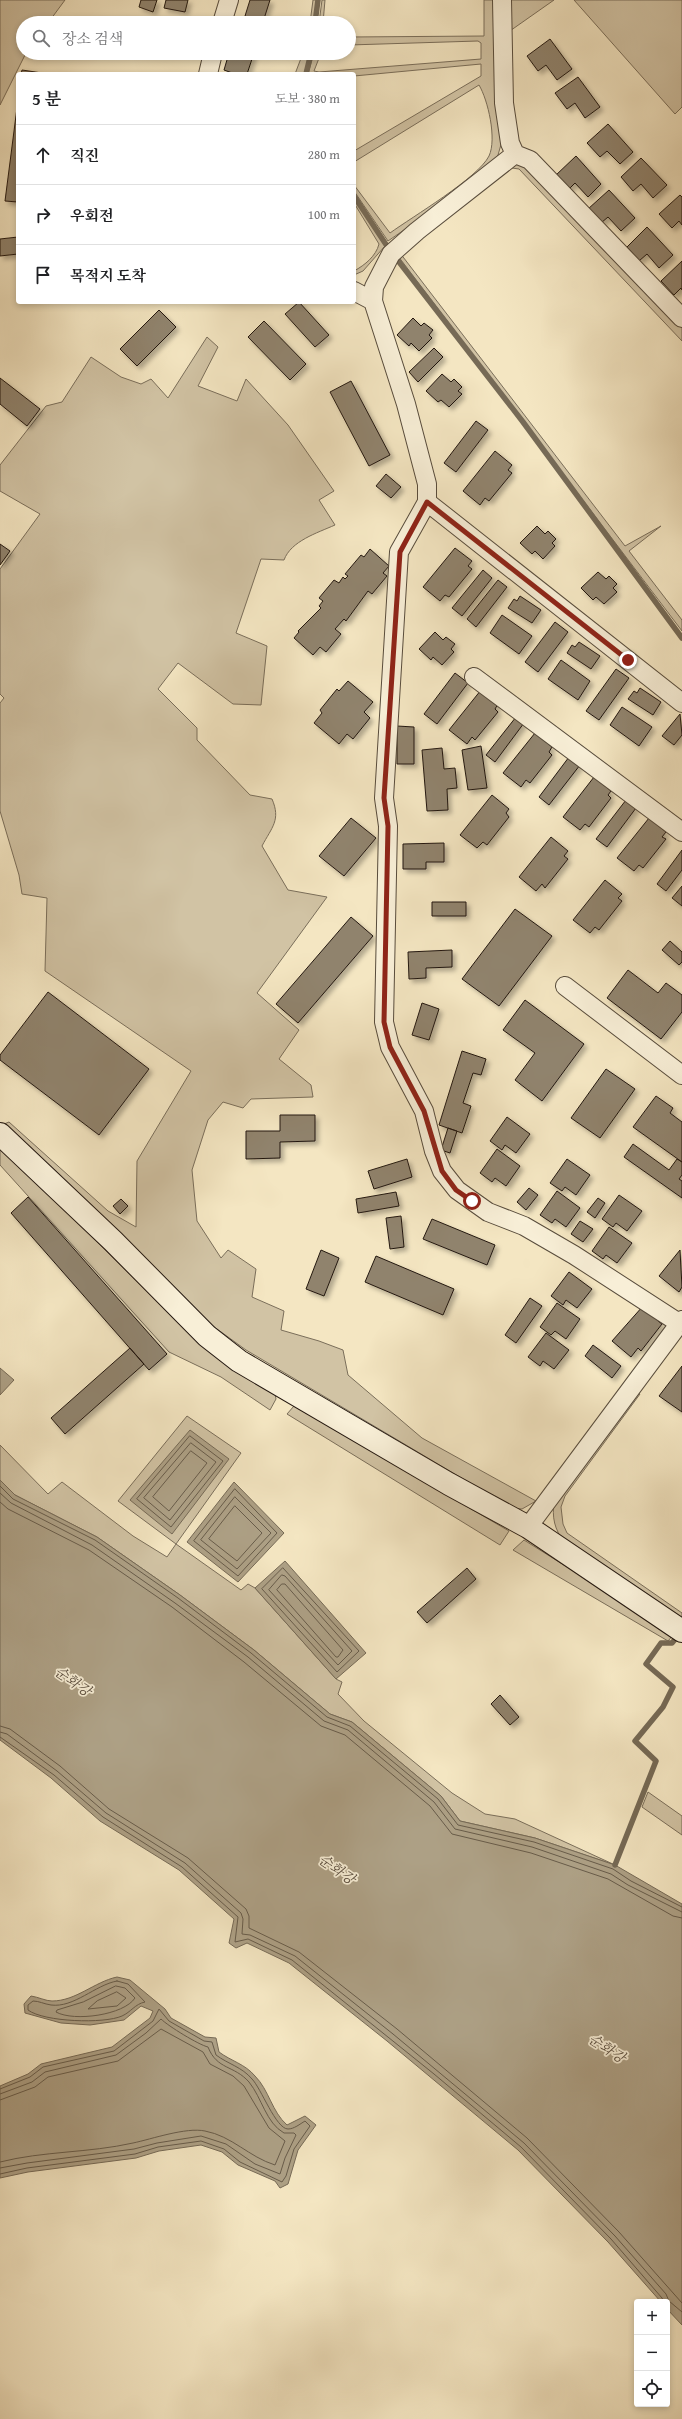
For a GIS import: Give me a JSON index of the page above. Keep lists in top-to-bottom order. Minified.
{"water":["순화강"],"page":{"search":"장소 검색","heading":["5 분","도보 · 380 m"],"list":[["직진","280 m"],["우회전","100 m"],"목적지 도착"],"map_buttons":["+","−"]}}
